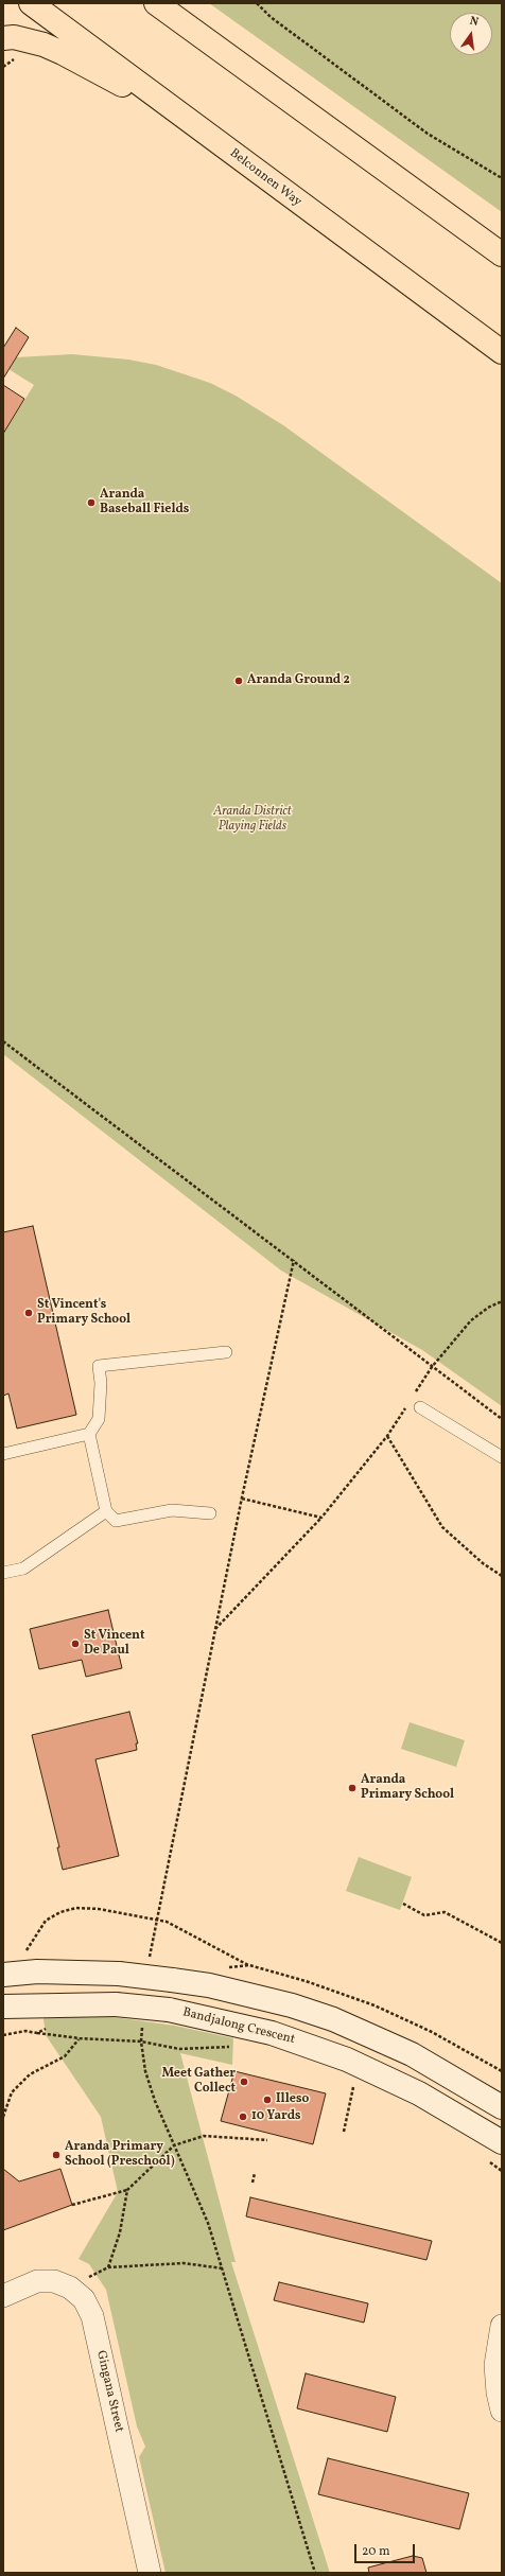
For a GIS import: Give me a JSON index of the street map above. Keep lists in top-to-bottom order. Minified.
{"streets":{"main road":["Belconnen Way"],"street":["Bandjalong Crescent","Gingana Street"]},"parks":["Aranda District Playing Fields"],"places":["Aranda Baseball Fields","Aranda Ground 2","St Vincent's Primary School","St Vincent De Paul","Aranda Primary School","Meet Gather Collect","Illeso","10 Yards","Aranda Primary School (Preschool)"],"scale_bar":"20 m","north":"top"}
